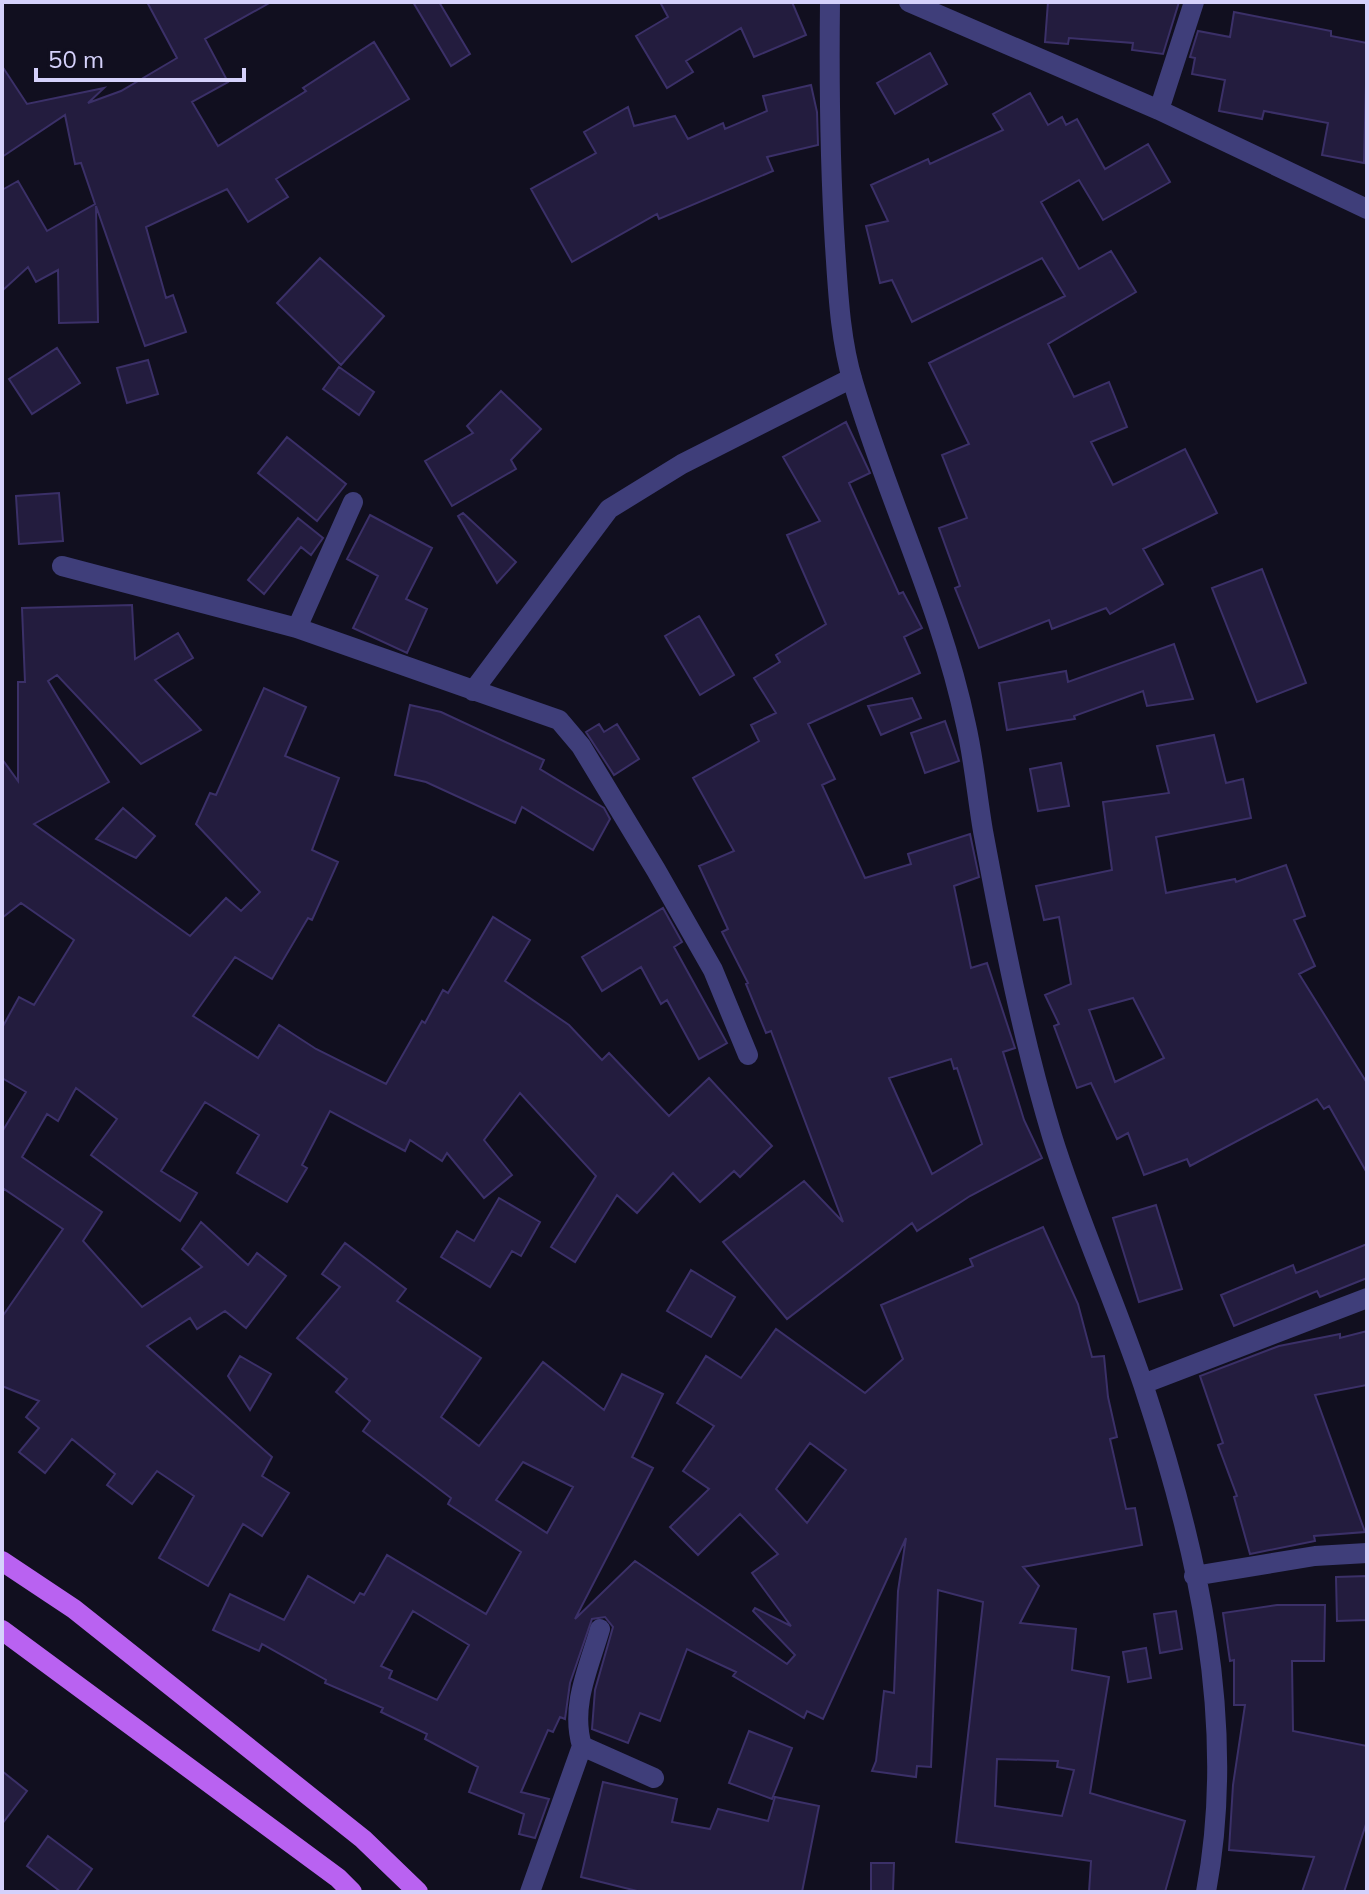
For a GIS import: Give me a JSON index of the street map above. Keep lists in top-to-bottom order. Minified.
{"scale_bar":"50 m"}
